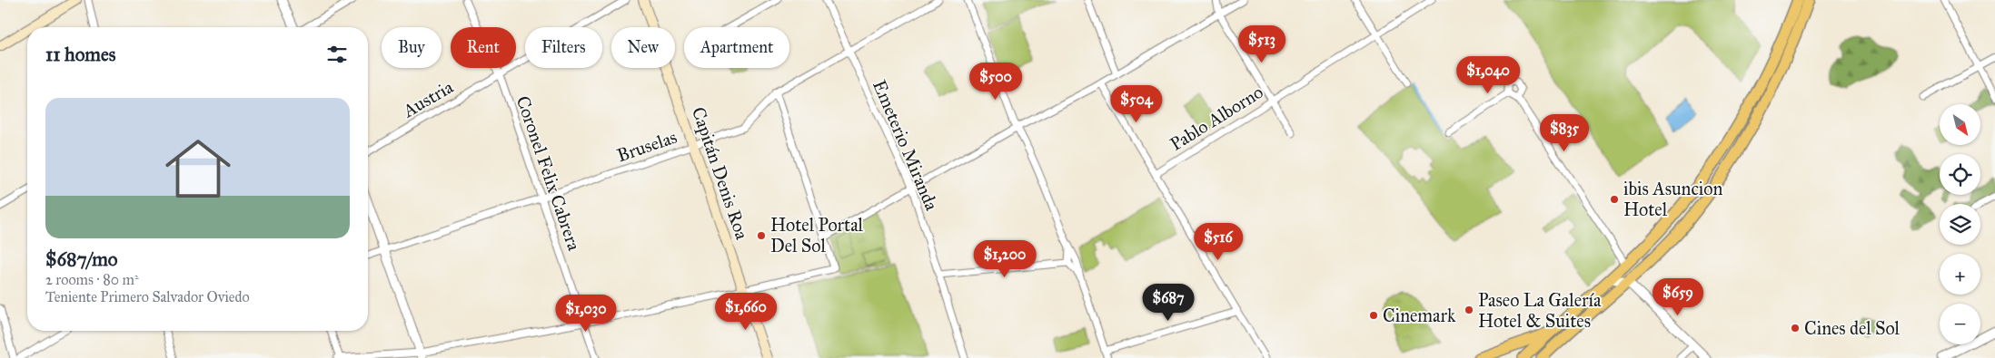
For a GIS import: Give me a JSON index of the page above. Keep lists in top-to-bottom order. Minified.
{"streets":{"main road":["Capitán Denis Roa"],"street":["Austria","Pablo Alborno","Emeterio Miranda","Bruselas","Coronel Felix Cabrera"]},"crossings":[["Austria","Coronel Felix Cabrera"],["Emeterio Miranda","Bruselas"],["Bruselas","Coronel Felix Cabrera"],["Bruselas","Capitán Denis Roa"]],"places":["ibis Asuncion Hotel","Hotel Portal Del Sol","Paseo La Galería Hotel & Suites","Cinemark","Cines del Sol"],"north":"bottom right","page":{"price":["$513","$1,040","$500","$504","$835","$516","$1,200","$659","$687","$1,660","$1,030"],"chip":["Buy","Rent","Filters","New","Apartment"],"heading":"11 homes","list":[{"name":"$687/mo","note":"2 rooms · 80 m² · Teniente Primero Salvador Oviedo"}],"map_buttons":["+","−"]}}
